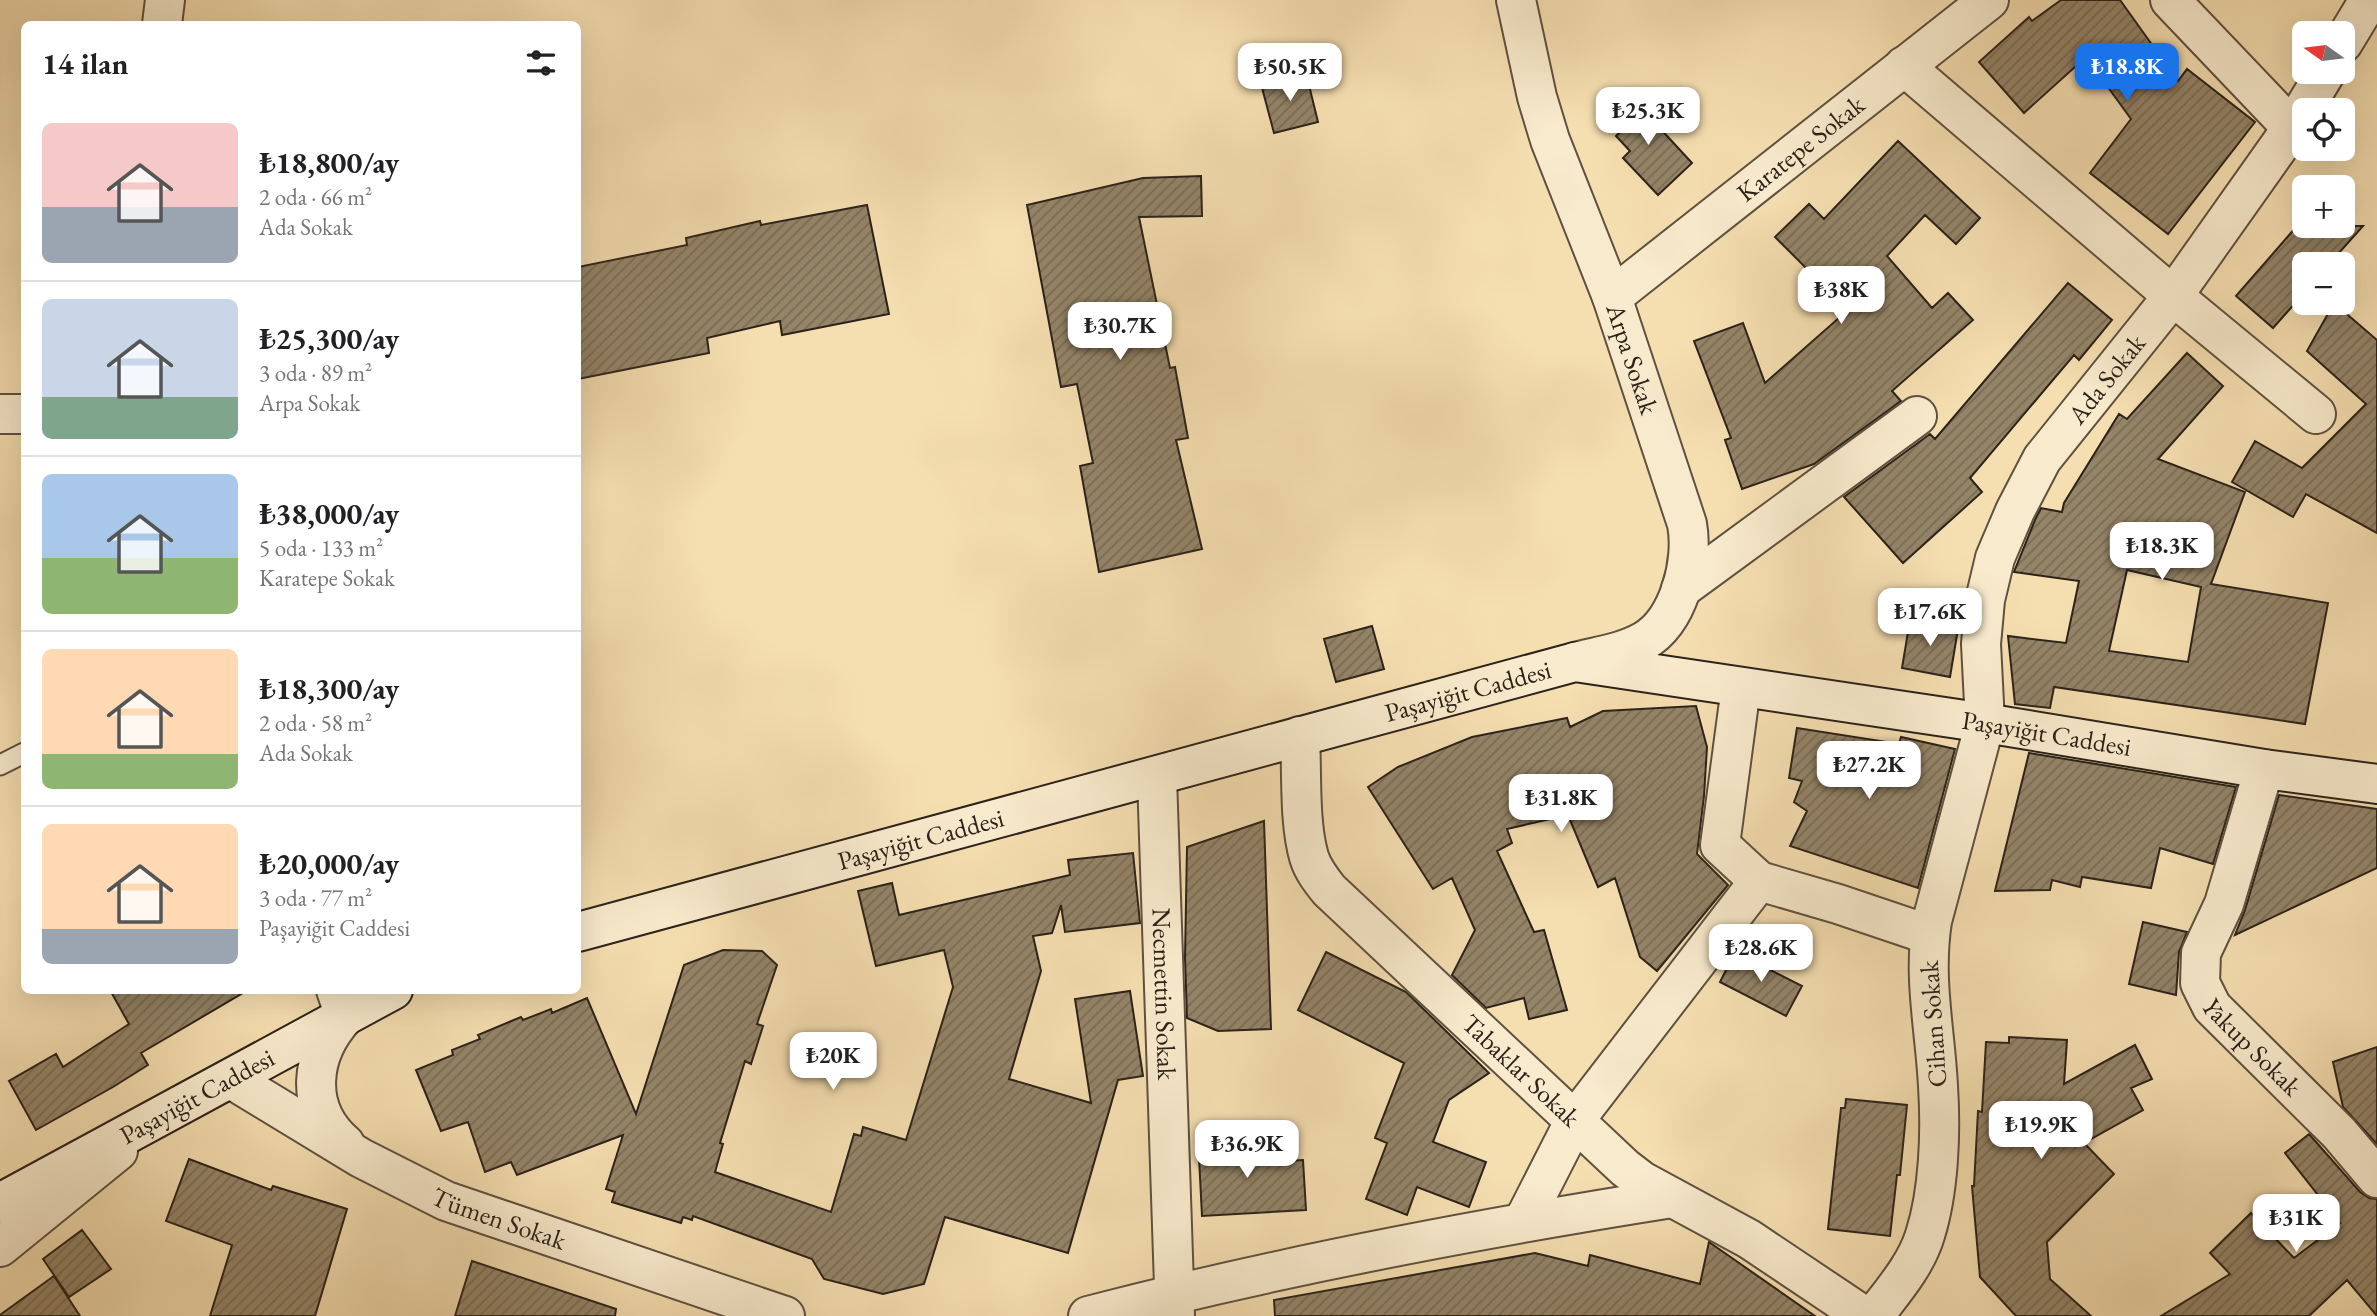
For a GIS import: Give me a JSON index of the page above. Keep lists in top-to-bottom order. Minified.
{"streets":{"street":["Karatepe Sokak","Arpa Sokak","Ada Sokak","Paşayiğit Caddesi","Necmettin Sokak","Cihan Sokak","Yakup Sokak","Tabaklar Sokak","Tümen Sokak"]},"crossings":[["Karatepe Sokak","Arpa Sokak"],["Arpa Sokak","Paşayiğit Caddesi"],["Ada Sokak","Paşayiğit Caddesi"],["Ada Sokak","Cihan Sokak"],["Paşayiğit Caddesi","Necmettin Sokak"],["Paşayiğit Caddesi","Cihan Sokak"],["Paşayiğit Caddesi","Yakup Sokak"],["Paşayiğit Caddesi","Tabaklar Sokak"],["Paşayiğit Caddesi","Tümen Sokak"]],"north":"left","page":{"map_buttons":["+","−"],"heading":"14 ilan","price":["₺50.5K","₺18.8K","₺25.3K","₺38K","₺30.7K","₺18.3K","₺17.6K","₺27.2K","₺31.8K","₺28.6K","₺20K","₺19.9K","₺36.9K","₺31K"],"list":[{"name":"₺18,800/ay","note":"2 oda · 66 m² · Ada Sokak"},{"name":"₺25,300/ay","note":"3 oda · 89 m² · Arpa Sokak"},{"name":"₺38,000/ay","note":"5 oda · 133 m² · Karatepe Sokak"},{"name":"₺18,300/ay","note":"2 oda · 58 m² · Ada Sokak"},{"name":"₺20,000/ay","note":"3 oda · 77 m² · Paşayiğit Caddesi"}]}}
